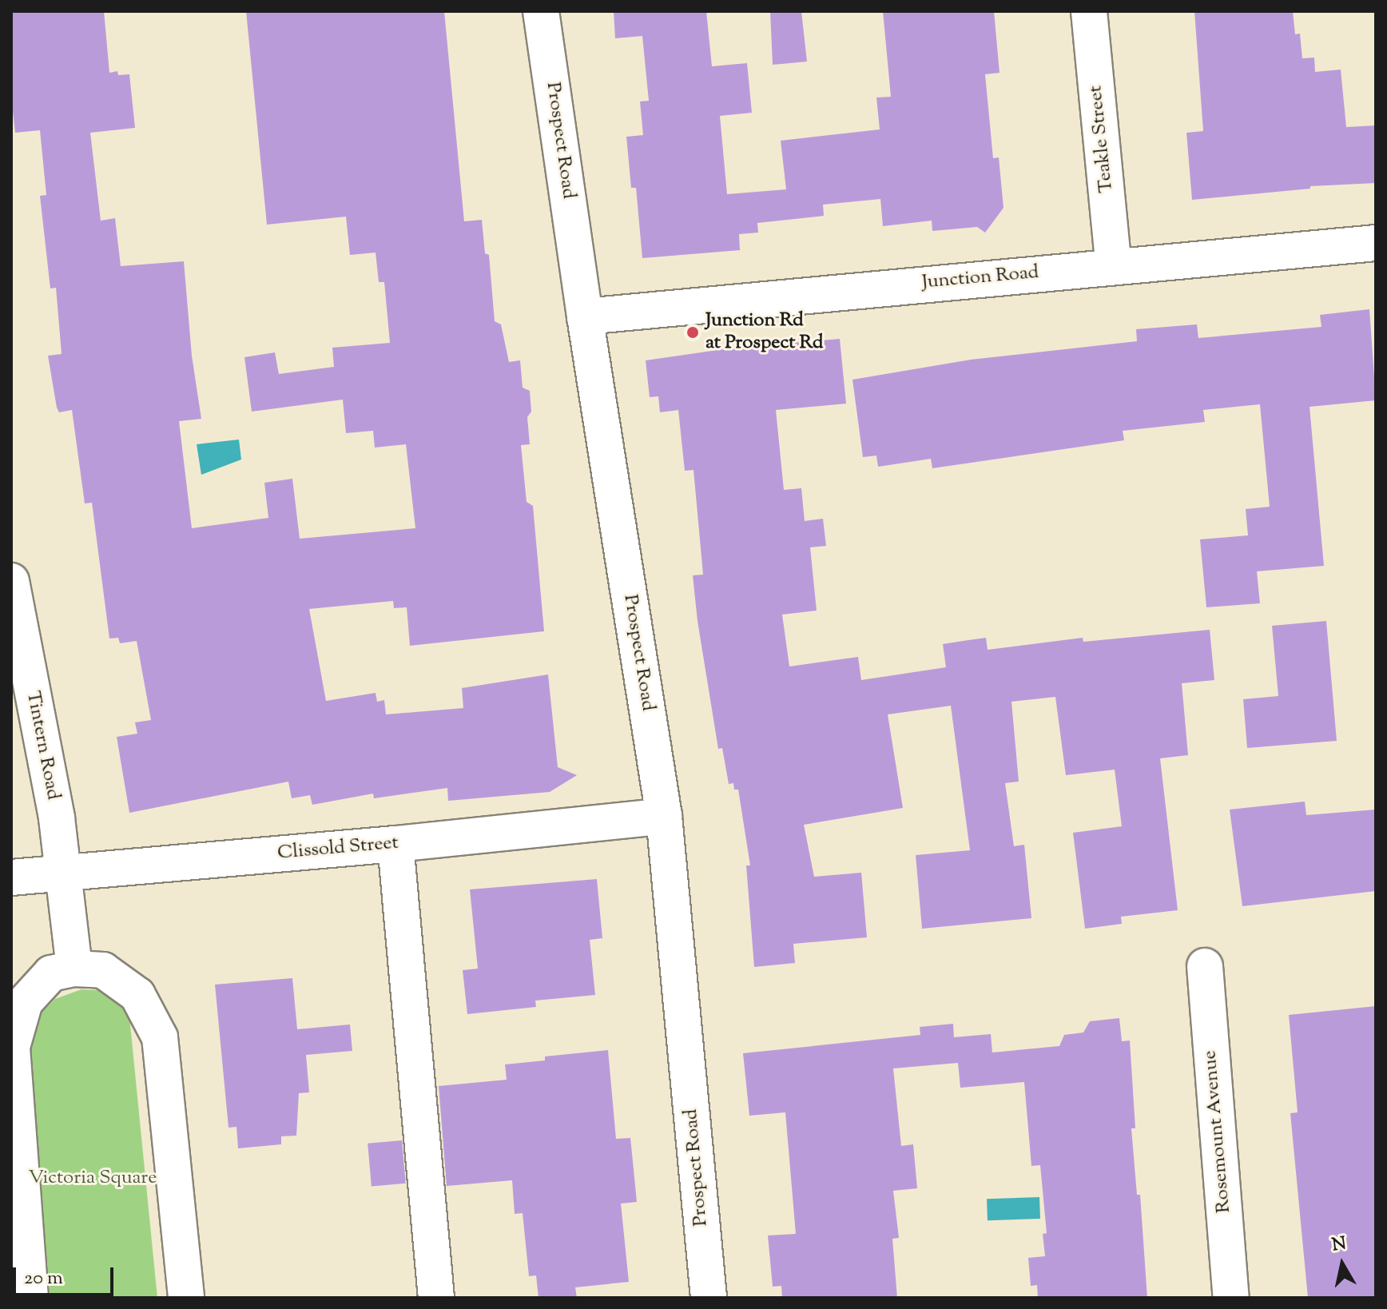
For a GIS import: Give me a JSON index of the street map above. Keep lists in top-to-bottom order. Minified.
{"streets":{"street":["Teakle Street","Prospect Road","Junction Road","Tintern Road","Clissold Street","Rosemount Avenue"]},"crossings":[["Teakle Street","Junction Road"],["Prospect Road","Junction Road"],["Prospect Road","Clissold Street"],["Tintern Road","Clissold Street"]],"parks":["Victoria Square"],"places":["Junction Rd at Prospect Rd"],"scale_bar":"20 m","north":"top"}
